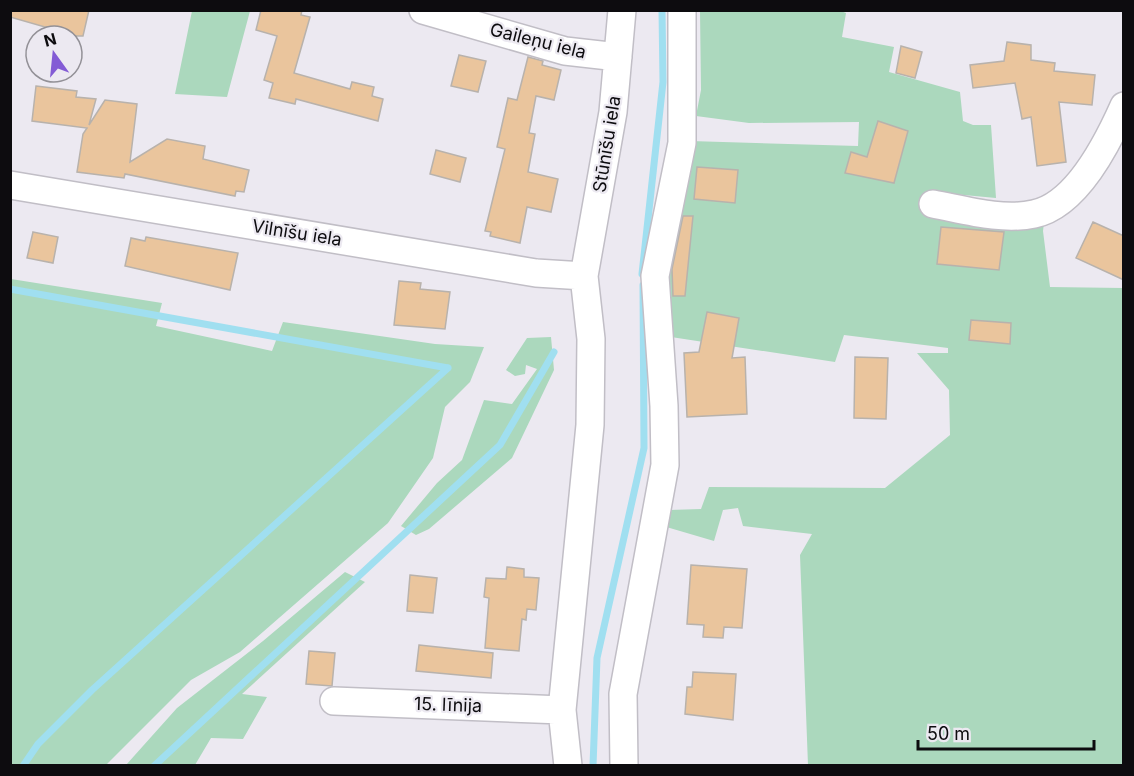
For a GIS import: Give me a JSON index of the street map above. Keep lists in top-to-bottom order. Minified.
{"streets":{"street":["Gaileņu iela","Stūnīšu iela","Vilnīšu iela","15. līnija"]},"crossings":[["Gaileņu iela","Stūnīšu iela"],["Stūnīšu iela","Vilnīšu iela"],["Stūnīšu iela","15. līnija"]],"scale_bar":"50 m","north":"top"}
